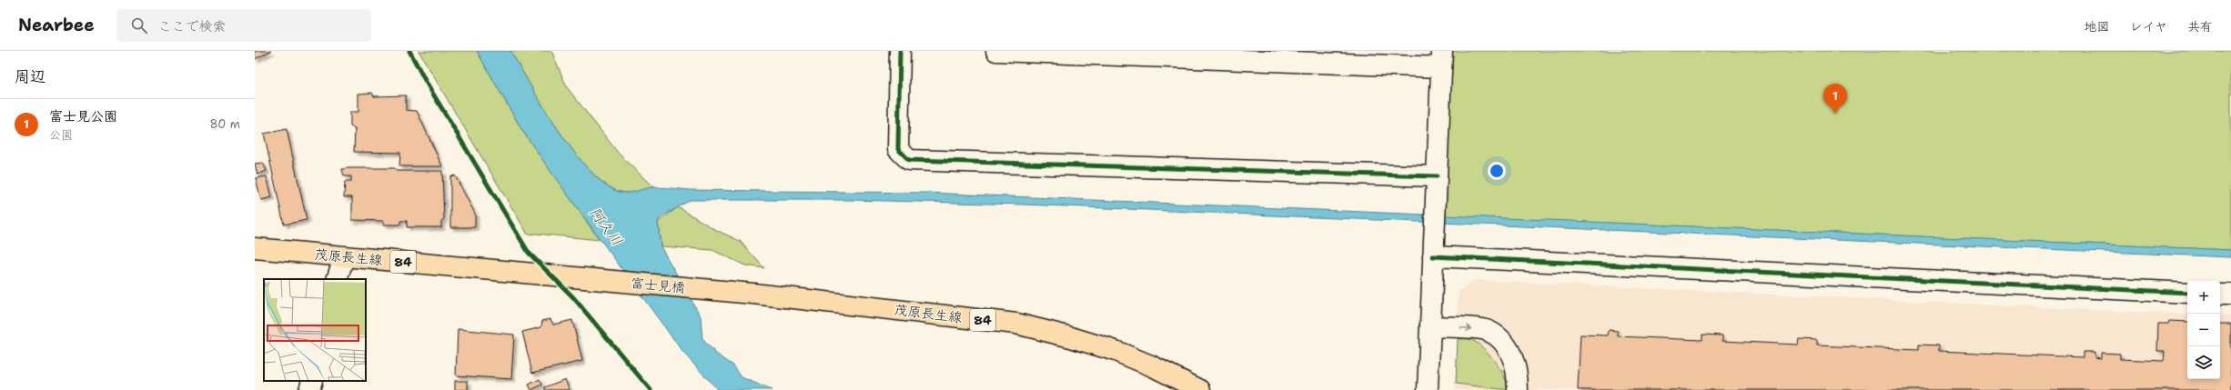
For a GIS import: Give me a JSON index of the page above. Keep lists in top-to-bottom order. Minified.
{"streets":{"main road":["茂原長生線","84","富士見橋"]},"crossings":[["茂原長生線","富士見橋"]],"water":["阿久川"],"page":{"header":"Nearbee","search":"ここで検索","nav":["地図","レイヤ","共有"],"heading":"周辺","pins":"1","list":[{"mark":"1","name":"富士見公園","note":"公園","value":"80 m"}],"map_buttons":["+","−"]}}
